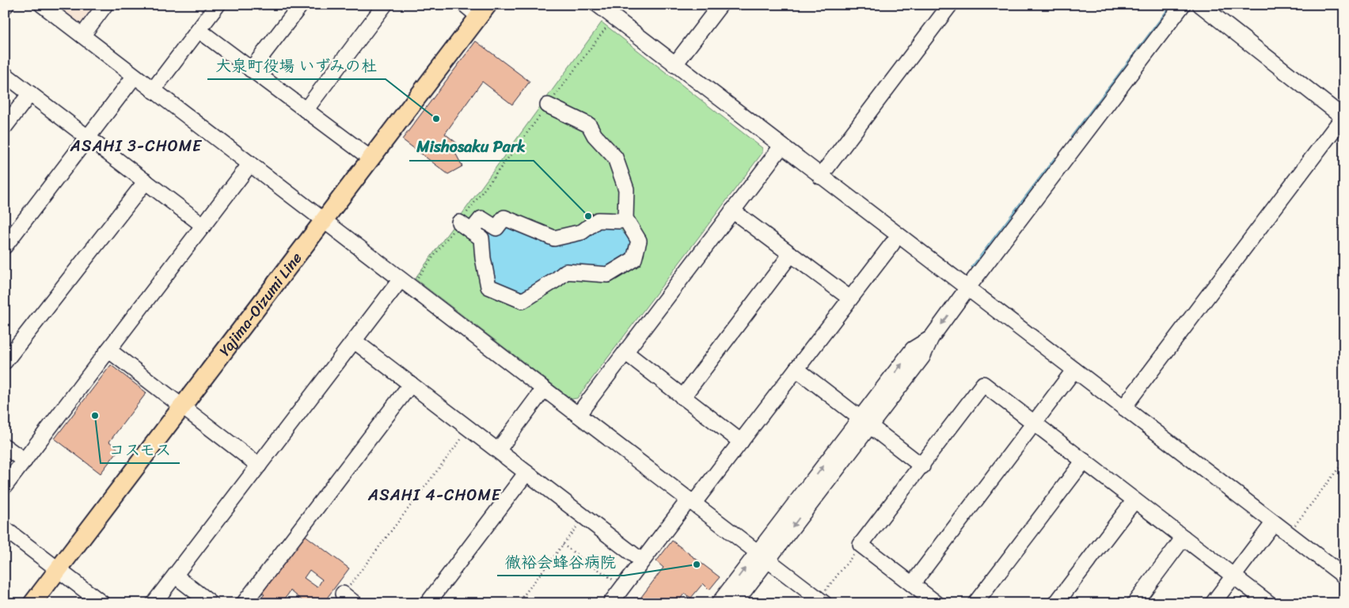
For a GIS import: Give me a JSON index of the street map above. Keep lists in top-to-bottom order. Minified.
{"streets":{"main road":["Yajima-Oizumi Line"]},"districts":["ASAHI 3-CHOME","ASAHI 4-CHOME"],"places":["大泉町役場 いずみの杜","Mishosaku Park","コスモス","徹裕会蜂谷病院"]}
